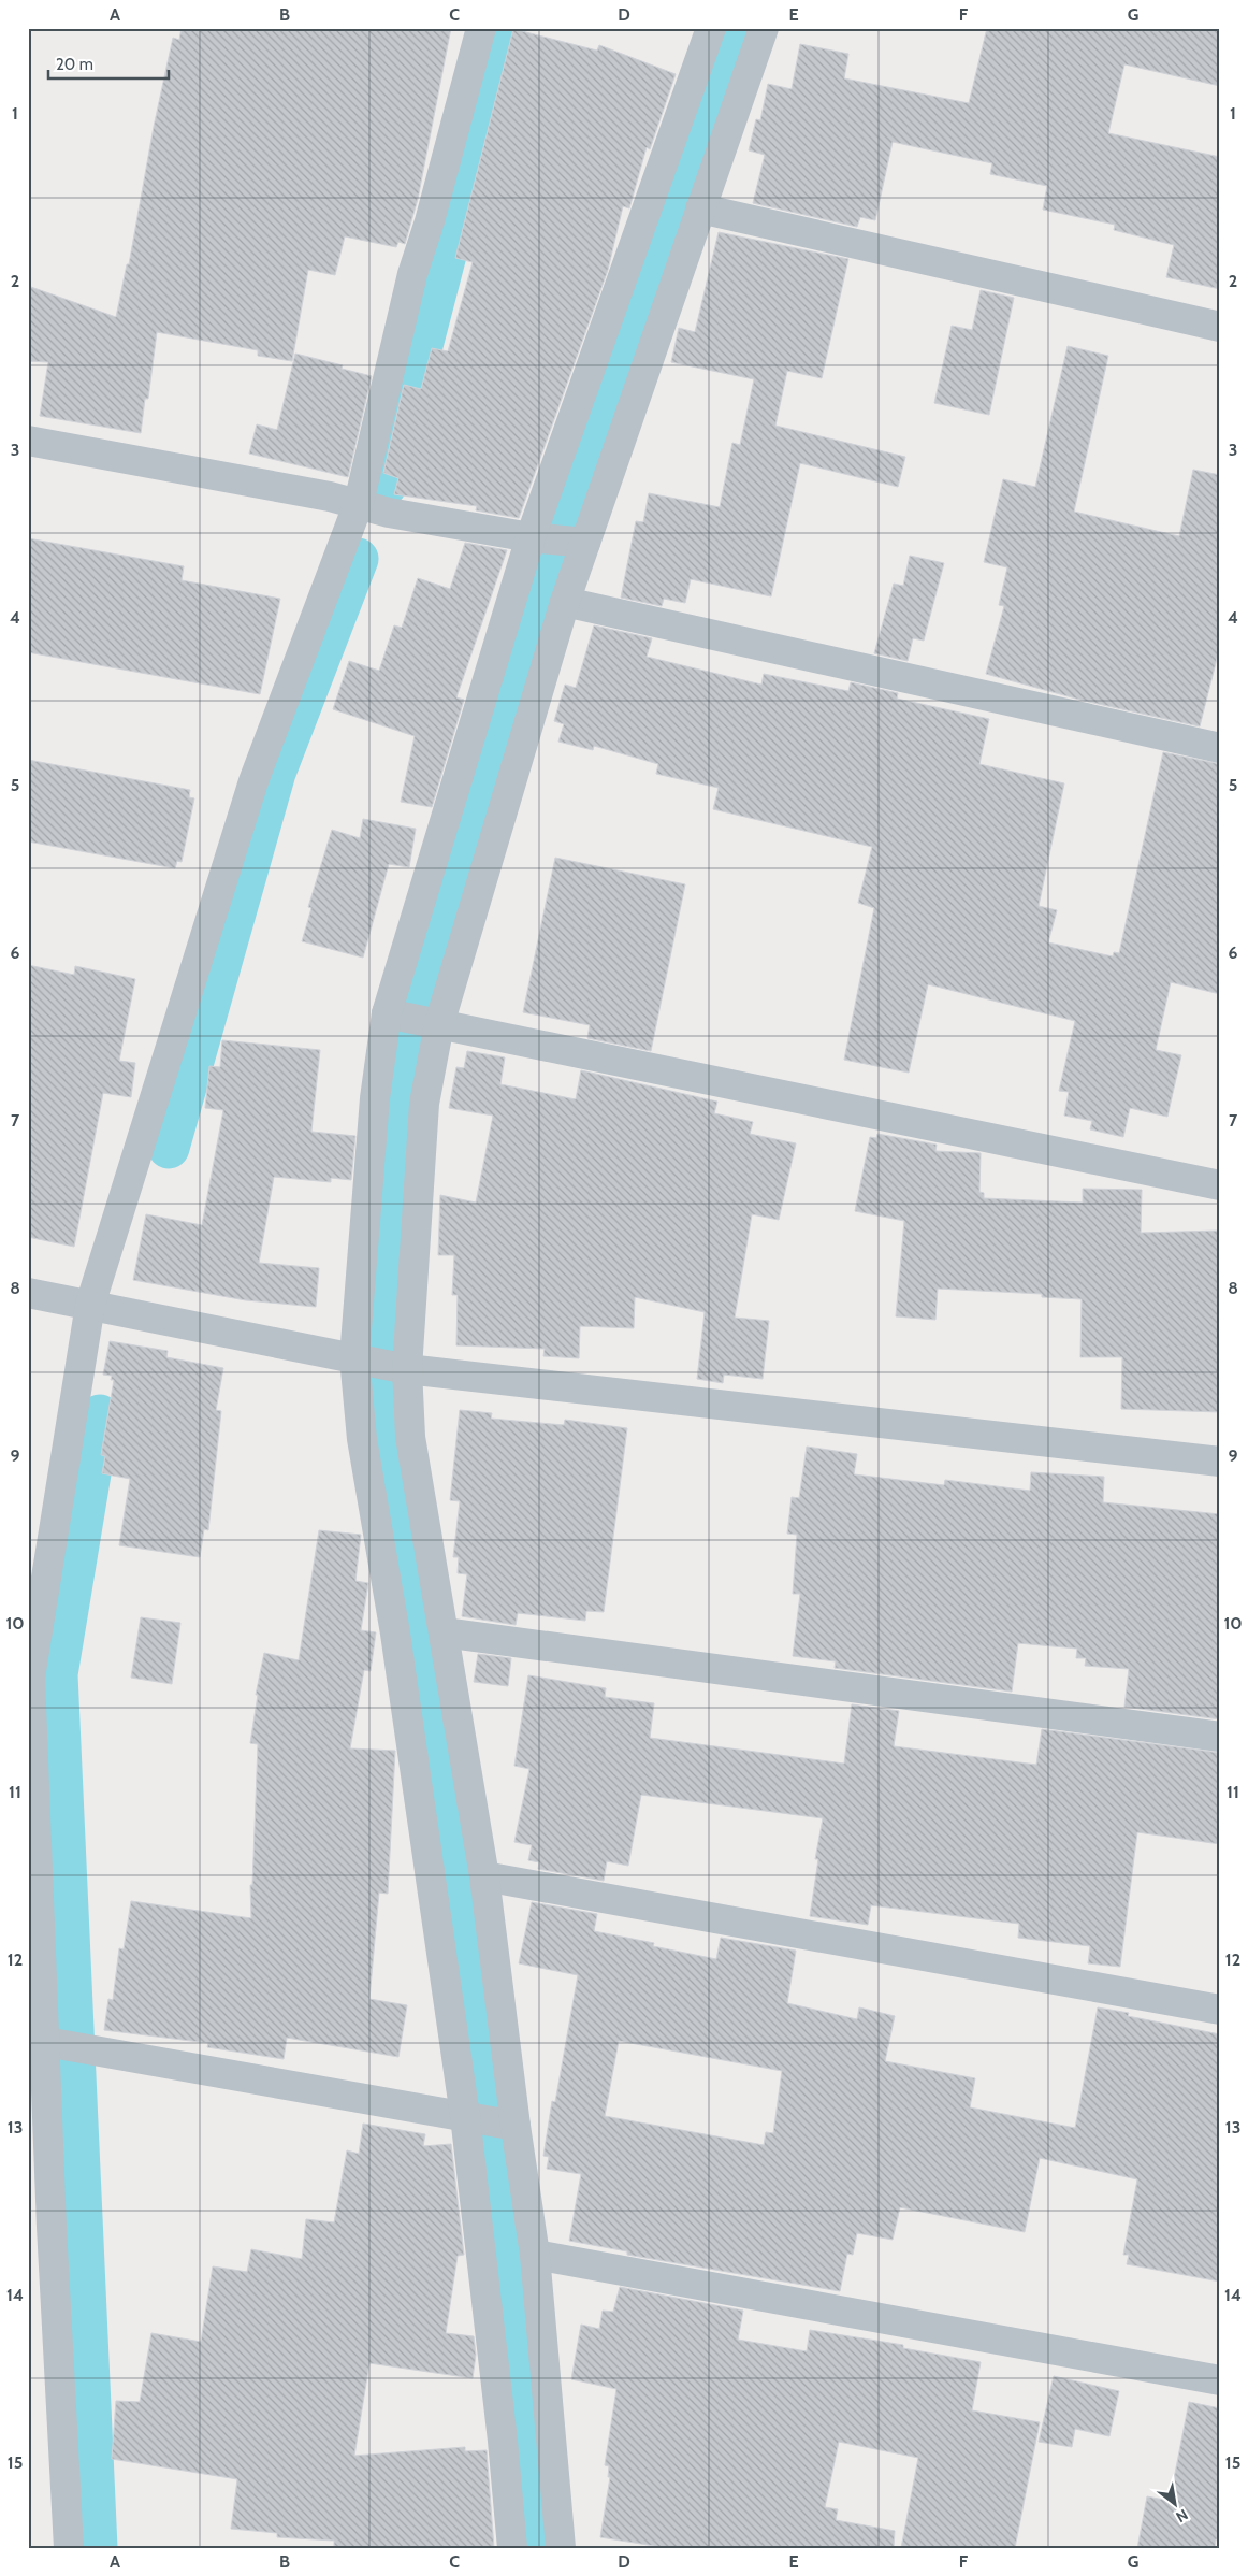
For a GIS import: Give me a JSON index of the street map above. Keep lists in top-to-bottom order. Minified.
{"scale_bar":"20 m","north":"bottom right","grid":{"columns":["A","B","C","D","E","F","G"],"rows":["1","2","3","4","5","6","7","8","9","10","11","12","13","14","15"]}}
